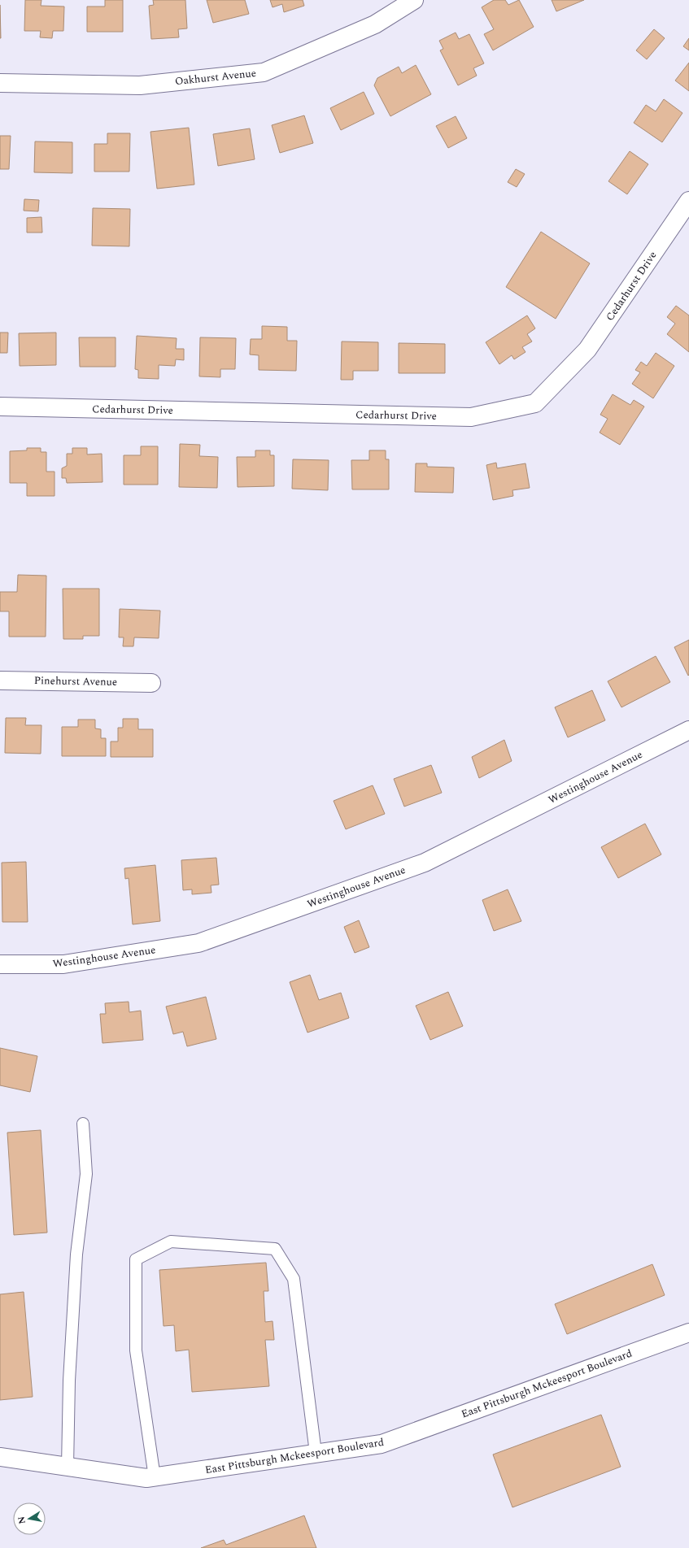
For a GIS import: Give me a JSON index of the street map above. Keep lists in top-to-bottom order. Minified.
{"streets":{"main road":["Oakhurst Avenue","Cedarhurst Drive","Pinehurst Avenue","Westinghouse Avenue","East Pittsburgh Mckeesport Boulevard"]},"north":"left"}
